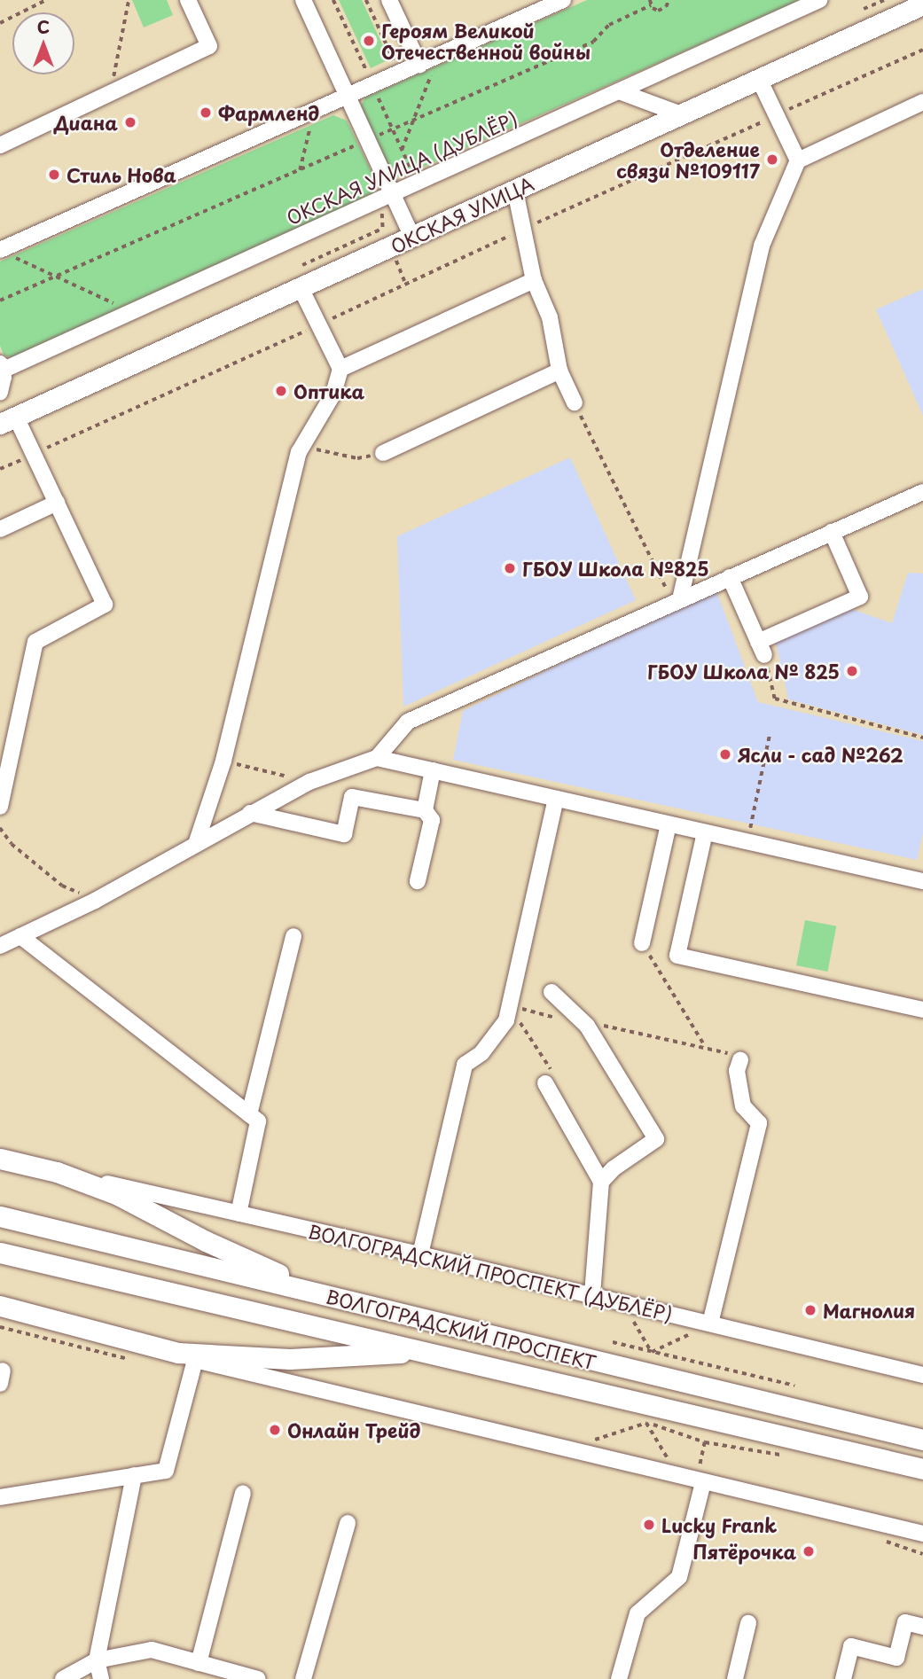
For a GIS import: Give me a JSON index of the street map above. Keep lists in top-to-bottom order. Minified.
{"streets":{"main road":["ОКСКАЯ УЛИЦА","ВОЛГОГРАДСКИЙ ПРОСПЕКТ (ДУБЛЁР)","ВОЛГОГРАДСКИЙ ПРОСПЕКТ"],"street":["ОКСКАЯ УЛИЦА (ДУБЛЁР)"]},"crossings":[["ВОЛГОГРАДСКИЙ ПРОСПЕКТ (ДУБЛЁР)","ВОЛГОГРАДСКИЙ ПРОСПЕКТ"]],"places":["Героям Великой Отечественной войны","Фармленд","Диана","Отделение связи №109117","Стиль Нова","Оптика","ГБОУ Школа №825","ГБОУ Школа № 825","Ясли - сад №262","Магнолия","Онлайн Трейд","Lucky Frank","Пятёрочка"],"north":"top"}
